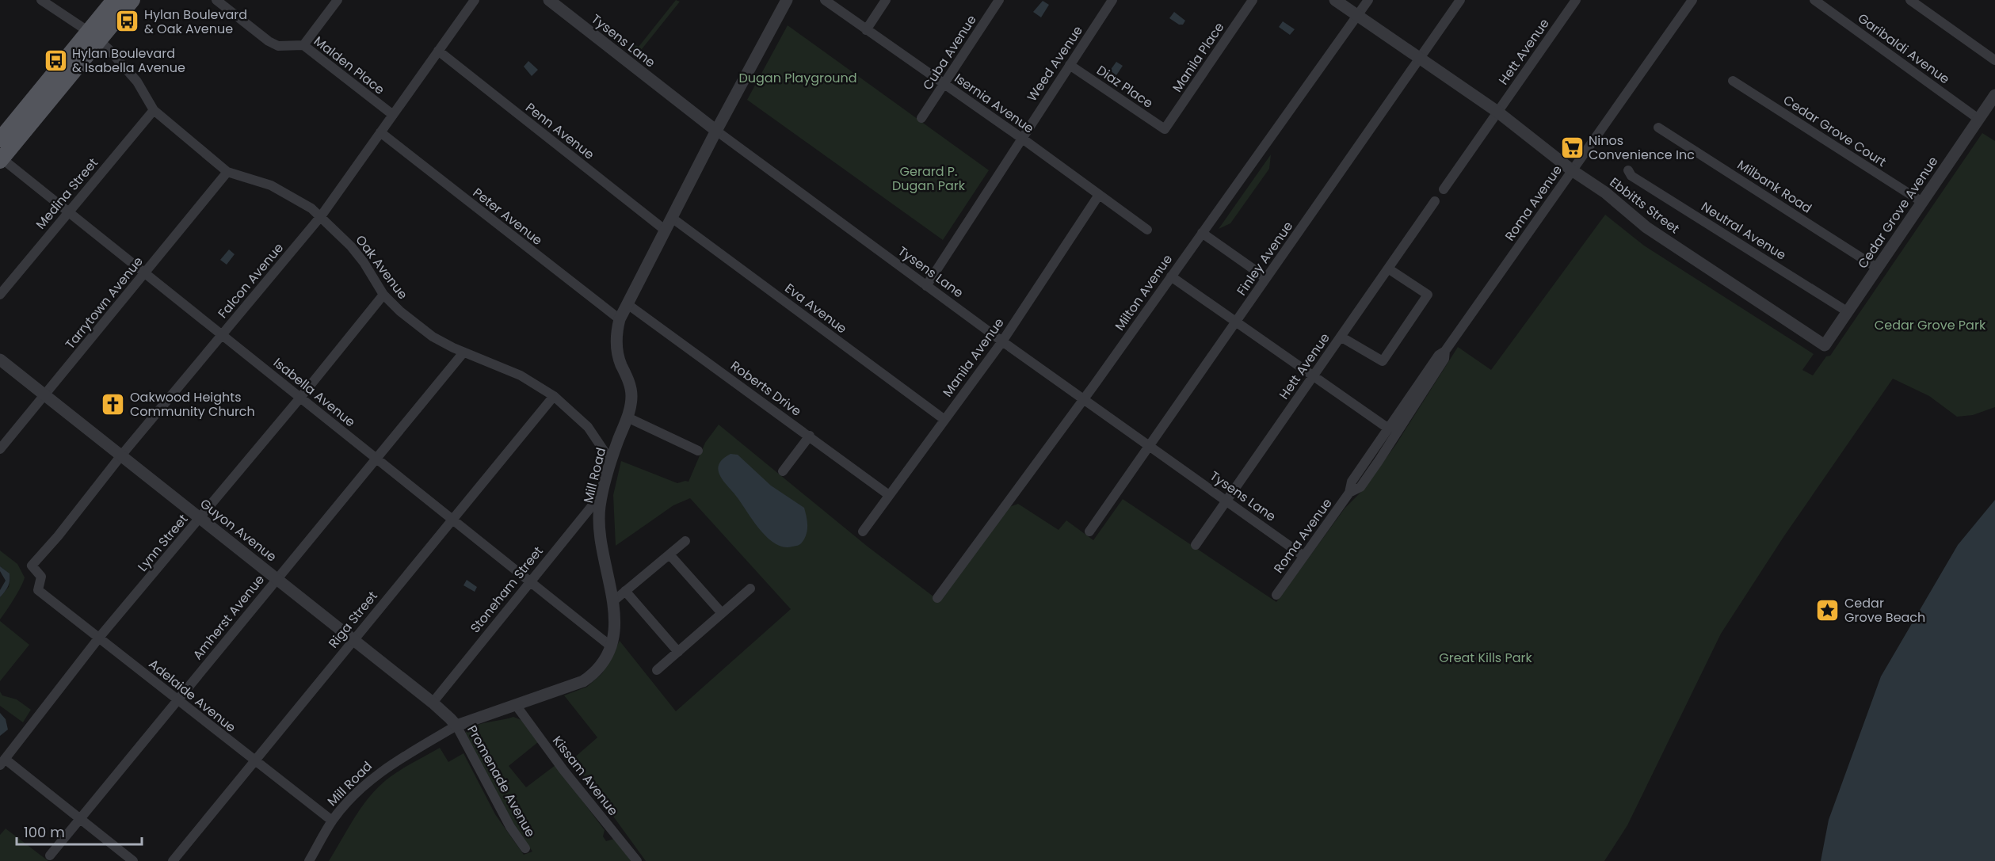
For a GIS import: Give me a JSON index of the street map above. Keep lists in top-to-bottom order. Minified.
{"streets":{"street":["Tysens Lane","Garibaldi Avenue","Hett Avenue","Cuba Avenue","Manila Place","Weed Avenue","Malden Place","Diaz Place","Isernia Avenue","Penn Avenue","Cedar Grove Court","Milbank Road","Medina Street","Roma Avenue","Ebbitts Street","Cedar Grove Avenue","Peter Avenue","Neutral Avenue","Finley Avenue","Oak Avenue","Falcon Avenue","Milton Avenue","Tarrytown Avenue","Eva Avenue","Manila Avenue","Roberts Drive","Isabella Avenue","Mill Road","Guyon Avenue","Lynn Street","Stoneham Street","Amherst Avenue","Riga Street","Adelaide Avenue","Kissam Avenue","Promenade Avenue"]},"crossings":[["Tysens Lane","Hett Avenue"],["Tysens Lane","Weed Avenue"],["Tysens Lane","Roma Avenue"],["Tysens Lane","Finley Avenue"],["Tysens Lane","Milton Avenue"],["Tysens Lane","Manila Avenue"],["Tysens Lane","Mill Road"],["Garibaldi Avenue","Cedar Grove Avenue"],["Hett Avenue","Ebbitts Street"],["Cuba Avenue","Isernia Avenue"],["Manila Place","Diaz Place"],["Weed Avenue","Diaz Place"],["Weed Avenue","Isernia Avenue"],["Malden Place","Falcon Avenue"],["Isernia Avenue","Manila Avenue"],["Penn Avenue","Falcon Avenue"],["Penn Avenue","Mill Road"],["Cedar Grove Court","Cedar Grove Avenue"],["Milbank Road","Cedar Grove Avenue"],["Medina Street","Oak Avenue"],["Medina Street","Isabella Avenue"],["Roma Avenue","Ebbitts Street"],["Ebbitts Street","Cedar Grove Avenue"],["Ebbitts Street","Finley Avenue"],["Ebbitts Street","Milton Avenue"],["Cedar Grove Avenue","Neutral Avenue"],["Peter Avenue","Falcon Avenue"],["Peter Avenue","Mill Road"],["Oak Avenue","Falcon Avenue"],["Oak Avenue","Tarrytown Avenue"],["Oak Avenue","Mill Road"],["Oak Avenue","Lynn Street"],["Oak Avenue","Amherst Avenue"],["Oak Avenue","Riga Street"],["Falcon Avenue","Isabella Avenue"],["Falcon Avenue","Guyon Avenue"],["Falcon Avenue","Adelaide Avenue"],["Tarrytown Avenue","Isabella Avenue"],["Tarrytown Avenue","Guyon Avenue"],["Eva Avenue","Manila Avenue"],["Eva Avenue","Mill Road"],["Manila Avenue","Roberts Drive"],["Roberts Drive","Mill Road"],["Isabella Avenue","Mill Road"],["Isabella Avenue","Lynn Street"],["Isabella Avenue","Stoneham Street"],["Isabella Avenue","Amherst Avenue"],["Isabella Avenue","Riga Street"],["Mill Road","Guyon Avenue"],["Mill Road","Stoneham Street"],["Mill Road","Adelaide Avenue"],["Mill Road","Kissam Avenue"],["Mill Road","Promenade Avenue"],["Guyon Avenue","Lynn Street"],["Guyon Avenue","Stoneham Street"],["Guyon Avenue","Amherst Avenue"],["Guyon Avenue","Riga Street"],["Guyon Avenue","Promenade Avenue"],["Lynn Street","Adelaide Avenue"],["Amherst Avenue","Adelaide Avenue"],["Riga Street","Adelaide Avenue"]],"parks":["Dugan Playground","Gerard P. Dugan Park","Cedar Grove Park","Great Kills Park"],"places":{"bus stop":["Hylan Boulevard & Oak Avenue","Hylan Boulevard & Isabella Avenue"],"supermarket":["Ninos Convenience Inc"],"church":["Oakwood Heights Community Church"],"place":["Cedar Grove Beach"]},"scale_bar":"100 m"}
